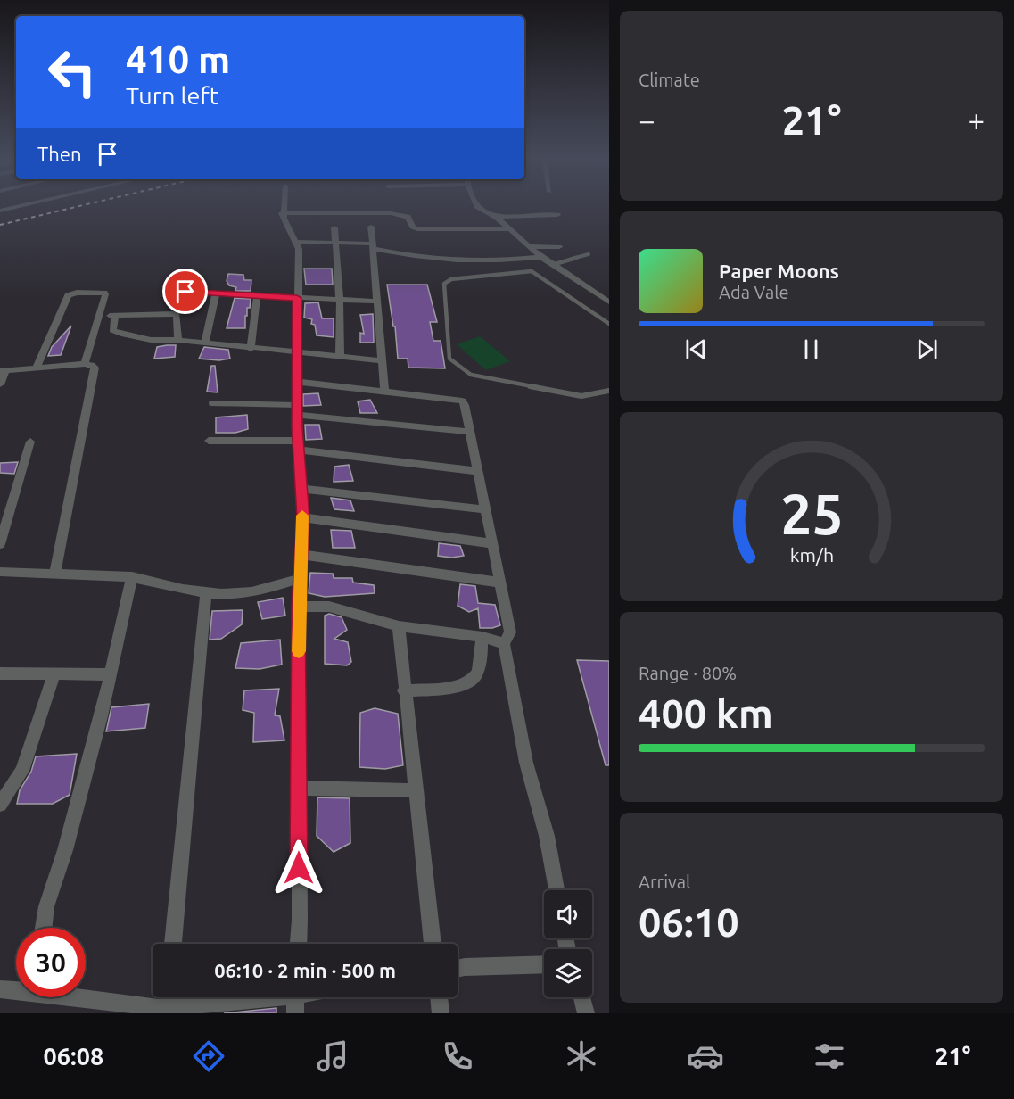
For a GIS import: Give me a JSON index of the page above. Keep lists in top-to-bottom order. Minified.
{"page":{"tile":["Climate",["Range · 80%","400 km"],["Arrival","06:10"]],"turn":["410 m","Turn left"],"heat":["−","21°","+"],"then":"Then","song":["Paper Moons","Ada Vale"],"limit":"30","trip":"06:10 · 2 min · 500 m","tabs":["06:08","21°"],"gauge":["25","km/h"]}}
